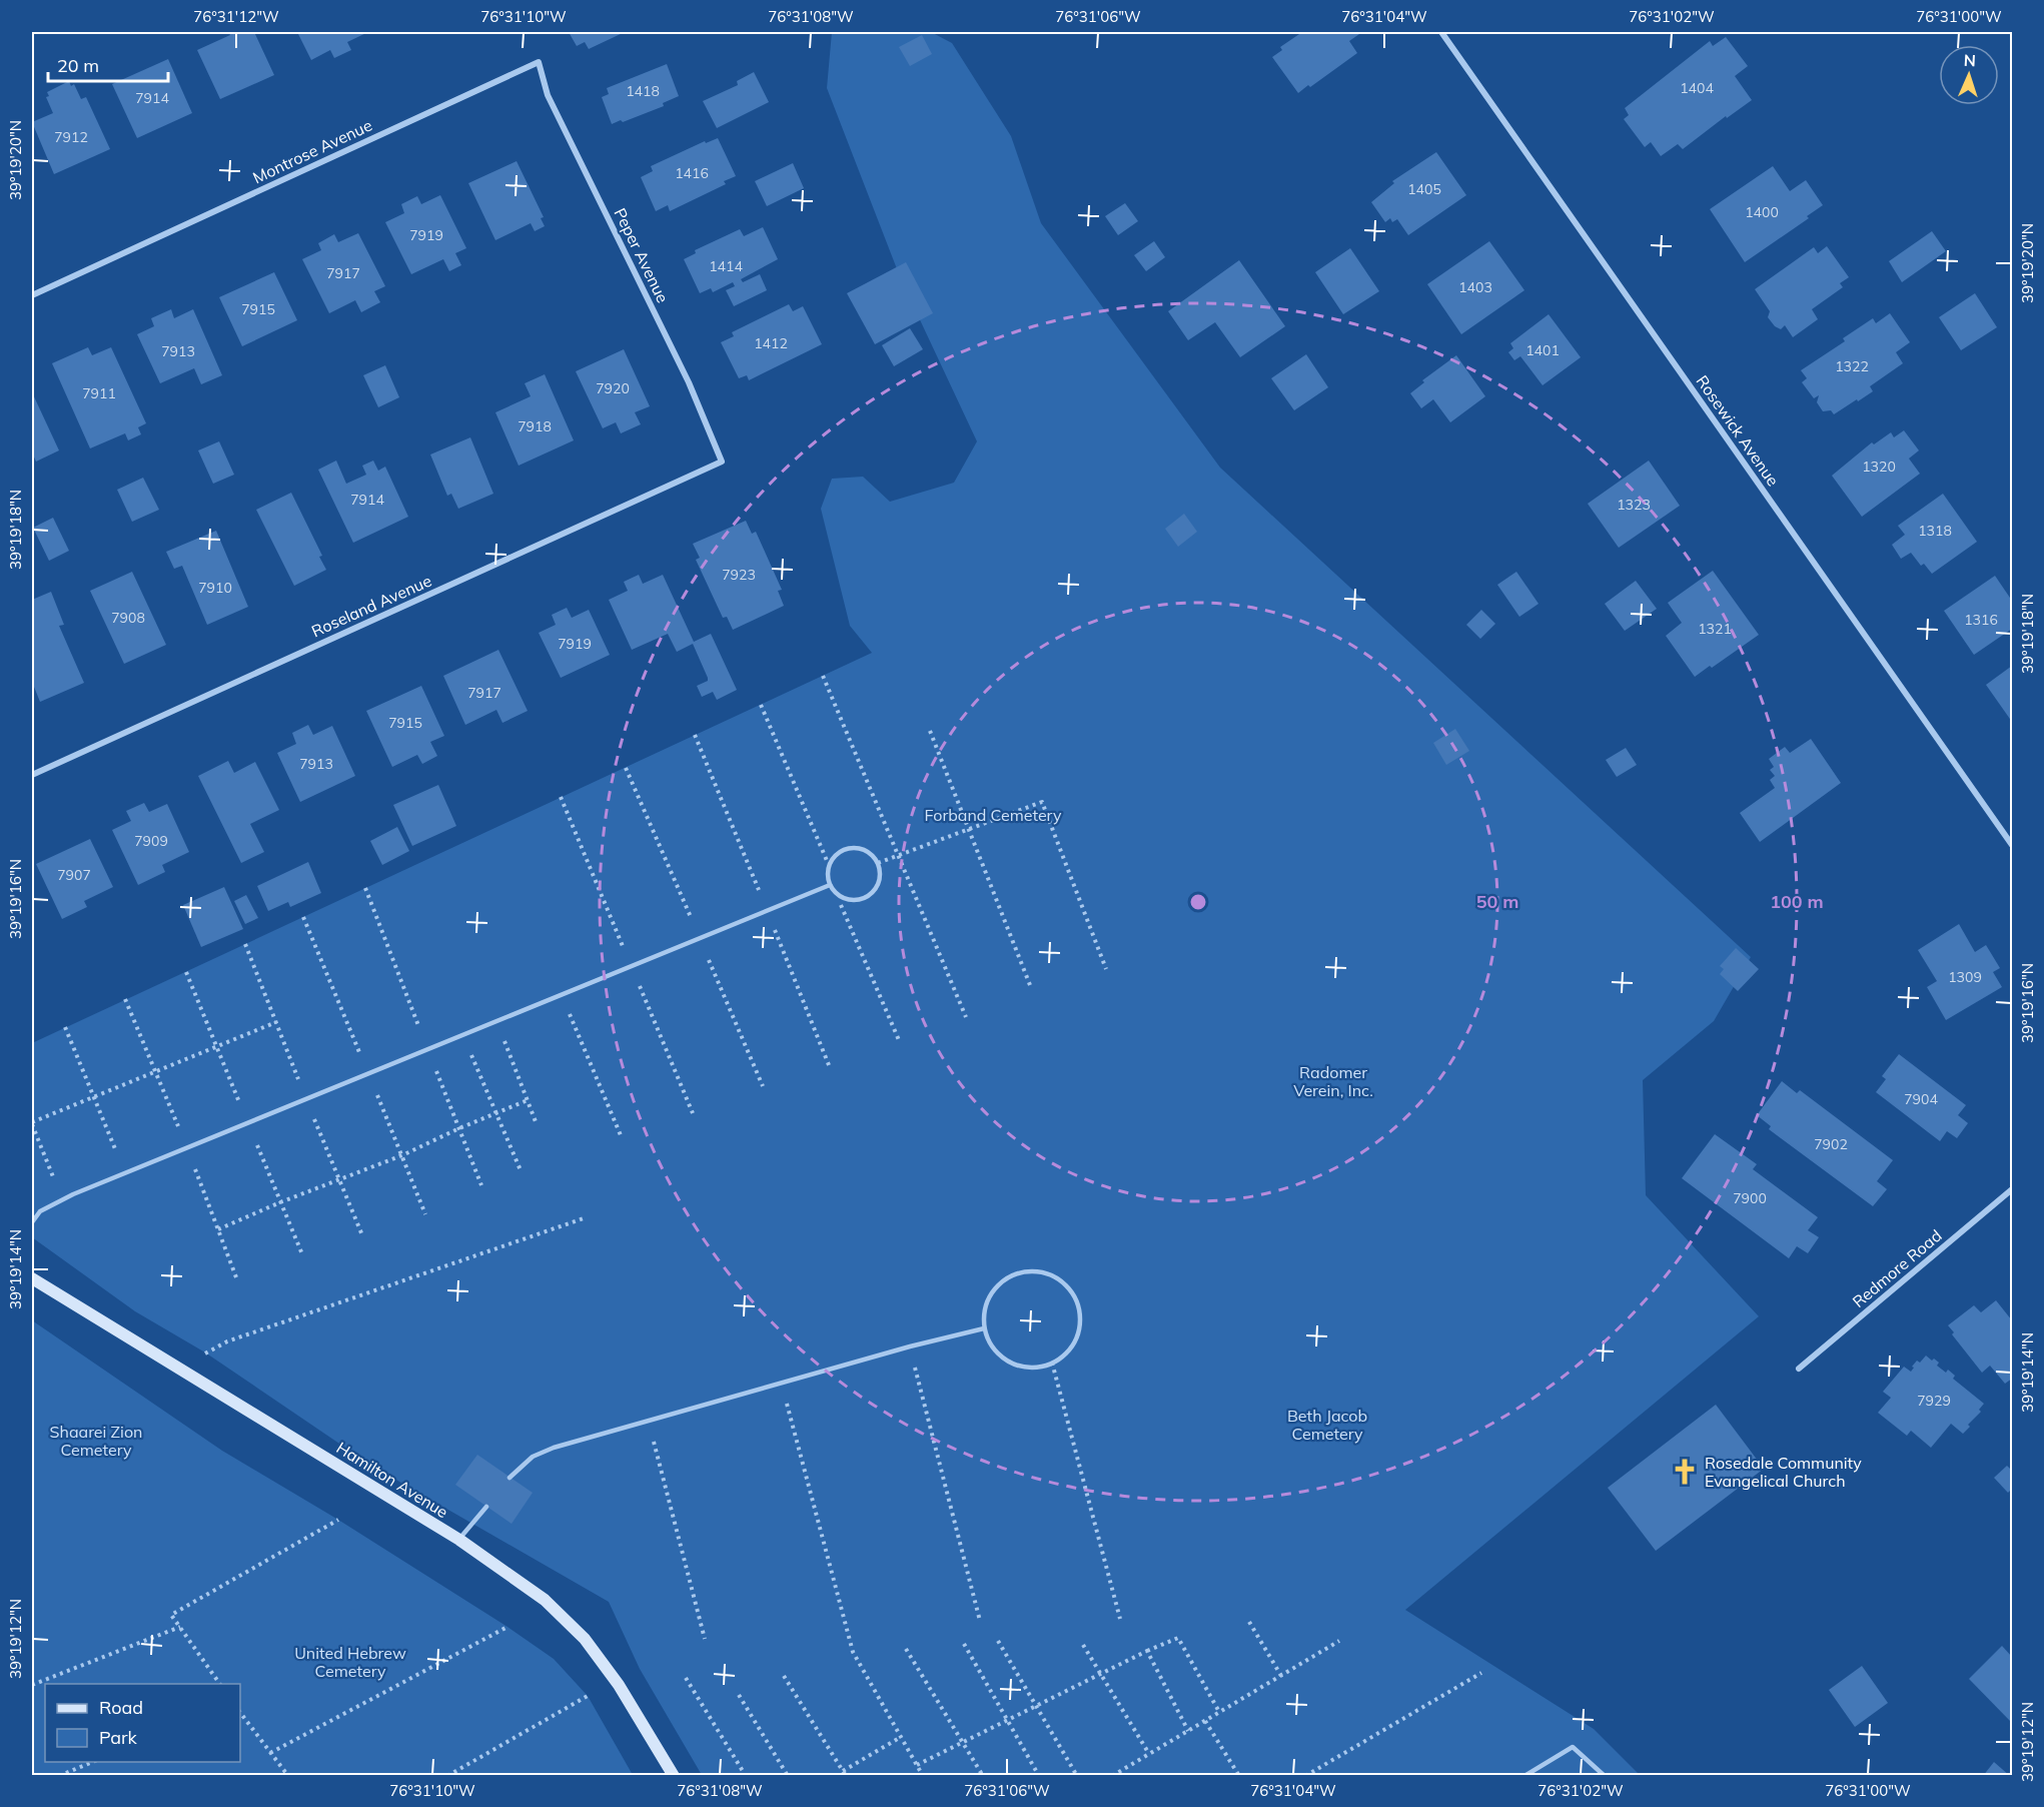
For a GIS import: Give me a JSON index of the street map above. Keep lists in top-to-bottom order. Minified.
{"streets":{"street":["Montrose Avenue","Peper Avenue","Rosewick Avenue","Roseland Avenue","Redmore Road","Hamilton Avenue"]},"crossings":[["Montrose Avenue","Peper Avenue"],["Peper Avenue","Roseland Avenue"]],"parks":["Forband Cemetery","Radomer Verein, Inc.","Beth Jacob Cemetery","Shaarei Zion Cemetery","United Hebrew Cemetery"],"places":{"church":["Rosedale Community Evangelical Church"]},"house_numbers":["1404","1418","7914","7912","1416","1405","1400","7919","1414","7917","1403","7915","1412","1401","7913","1322","7920","7911","7918","1320","7914","1323","1318","7923","7910","7908","1316","1321","7919","7917","7915","7913","7909","7907","1309","7904","7902","7900","7929"],"legend":["Road","Park"],"scale_bar":"20 m","north":"top","coordinates":["76°31'12\"W","76°31'10\"W","76°31'08\"W","76°31'06\"W","76°31'04\"W","76°31'02\"W","76°31'00\"W","39°19'20\"N","39°19'18\"N","39°19'16\"N","39°19'14\"N","39°19'12\"N"],"rings":["50 m","100 m"]}
